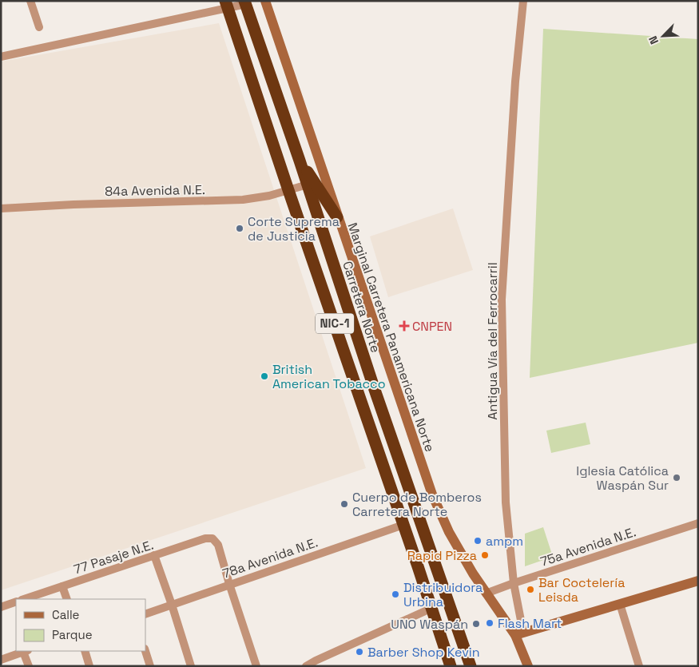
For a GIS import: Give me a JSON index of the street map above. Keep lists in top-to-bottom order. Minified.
{"streets":{"highway":["Carretera Norte","NIC-1"],"street":["84a Avenida N.E.","Marginal Carretera Panamericana Norte","Antigua Vía del Ferrocarril","75a Avenida N.E.","77 Pasaje N.E.","78a Avenida N.E."]},"crossings":[["84a Avenida N.E.","Carretera Norte"],["84a Avenida N.E.","NIC-1"],["NIC-1","78a Avenida N.E."],["Marginal Carretera Panamericana Norte","Antigua Vía del Ferrocarril"],["Marginal Carretera Panamericana Norte","75a Avenida N.E."],["Antigua Vía del Ferrocarril","75a Avenida N.E."],["77 Pasaje N.E.","78a Avenida N.E."]],"places":{"other":["Corte Suprema de Justicia","British American Tobacco","Iglesia Católica Waspán Sur","Cuerpo de Bomberos Carretera Norte","ampm","Rapid Pizza","Bar Coctelería Leisda","Distribuidora Urbina","Flash Mart","UNO Waspán","Barber Shop Kevin"],"health":["CNPEN"]},"legend":["Calle","Parque"],"north":"bottom left"}
